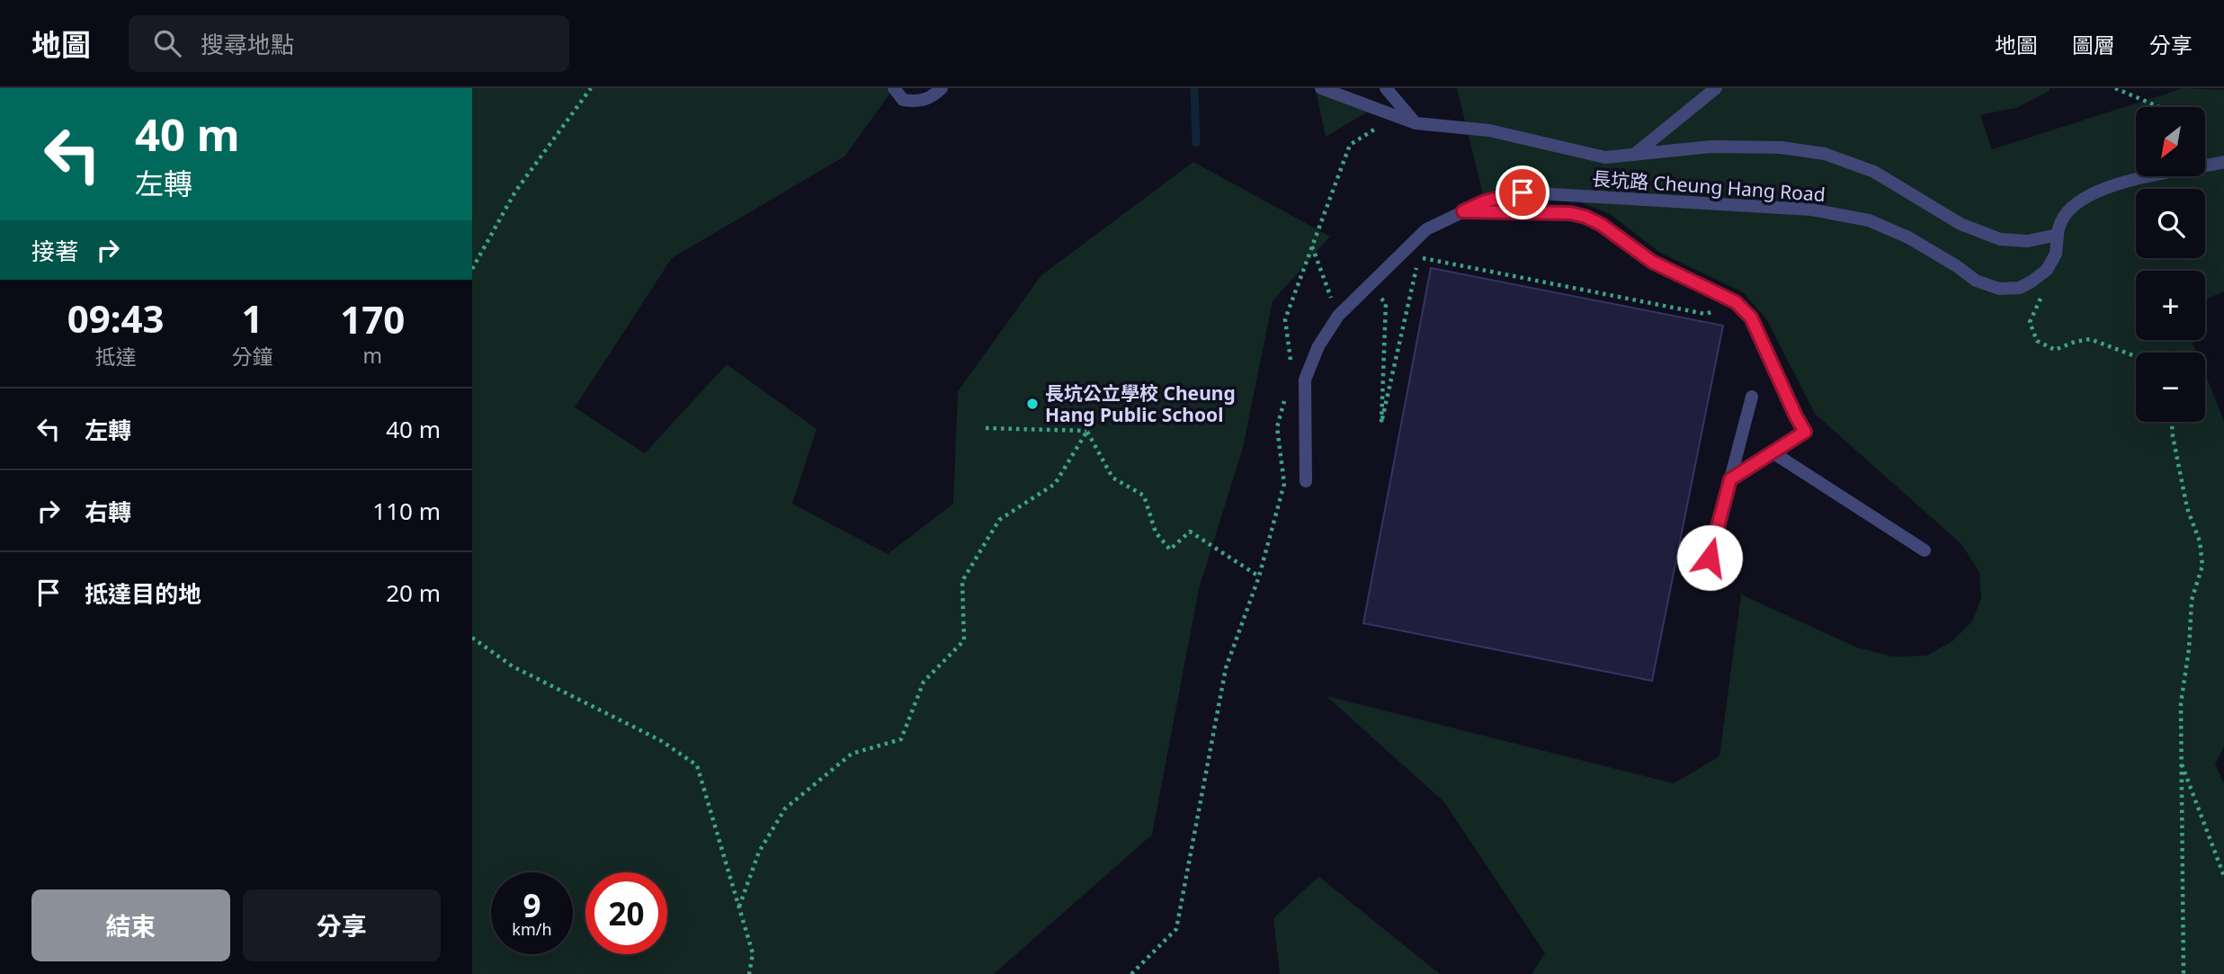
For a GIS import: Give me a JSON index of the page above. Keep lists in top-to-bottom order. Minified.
{"streets":{"street":["長坑路 Cheung Hang Road"]},"places":["長坑公立學校 Cheung Hang Public School"],"north":"bottom left","page":{"header":"地圖","search":"搜尋地點","nav":["地圖","圖層","分享"],"turn":["40 m","左轉"],"map_buttons":["+","−"],"then":"接著","eta":["09:43","抵達","1","分鐘","170","m"],"list":[{"name":"左轉","value":"40 m"},{"name":"右轉","value":"110 m"},{"name":"抵達目的地","value":"20 m"}],"speed":"9 km/h","limit":"20","buttons":["結束","分享"]}}
